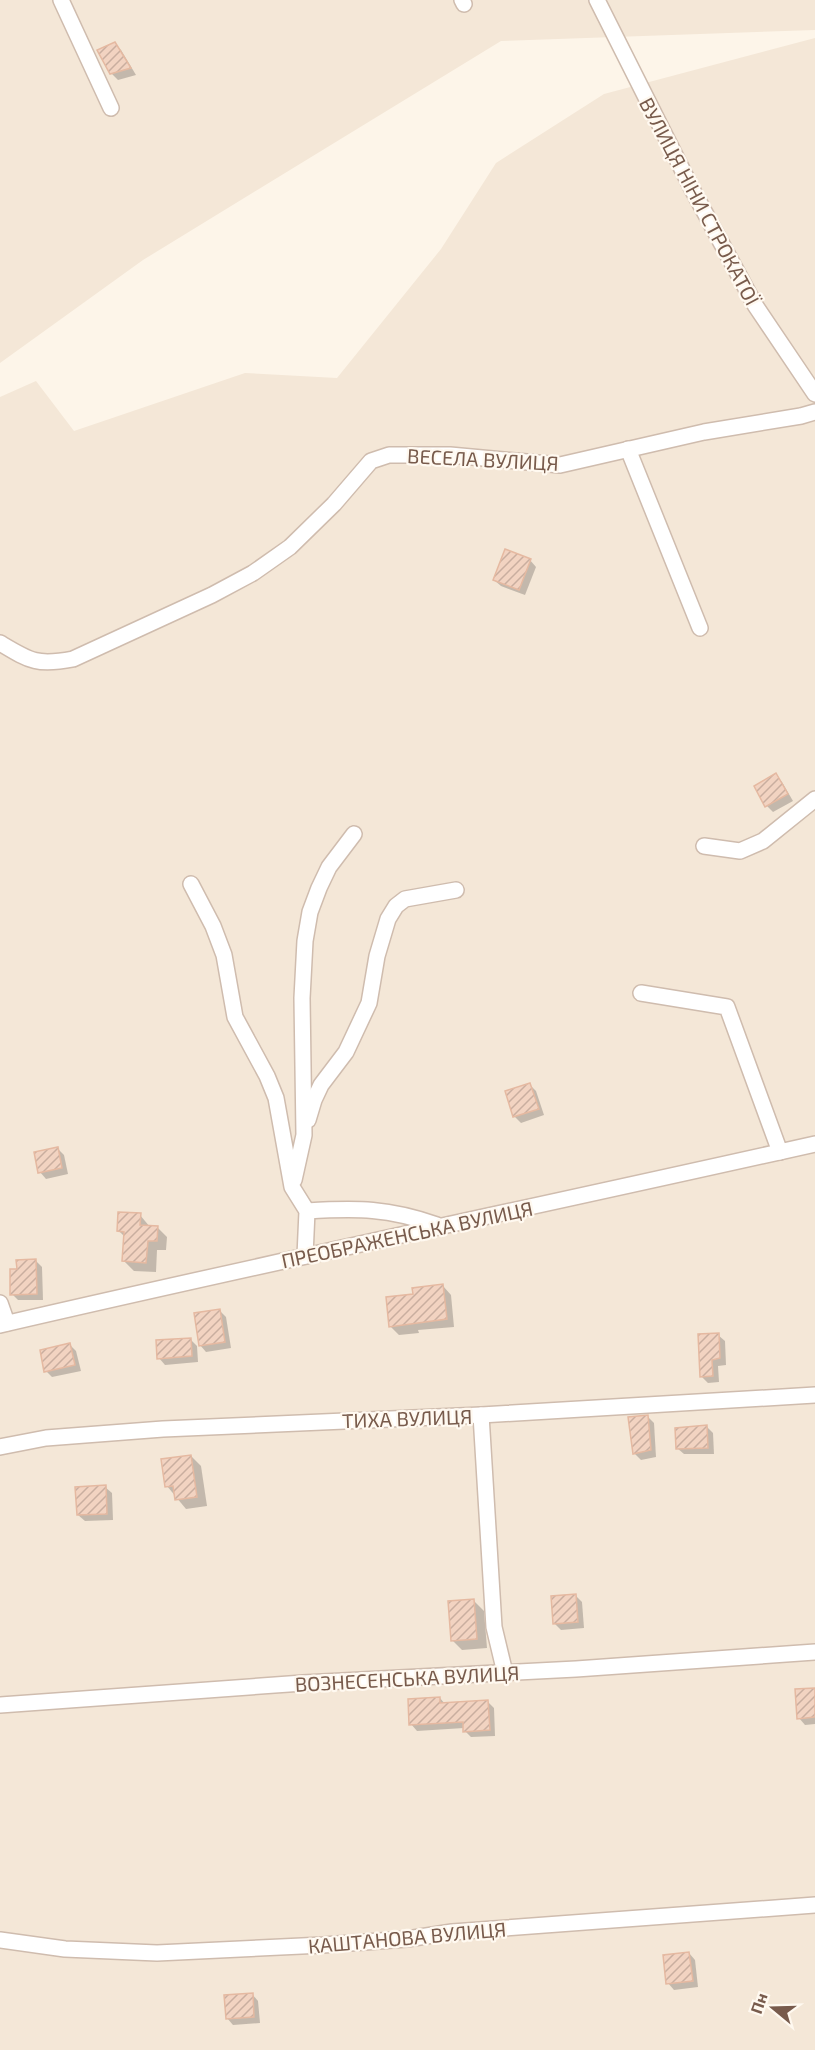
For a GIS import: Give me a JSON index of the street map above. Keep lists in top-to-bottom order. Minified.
{"streets":{"street":["ВУЛИЦЯ НІНИ СТРОКАТОЇ","ВЕСЕЛА ВУЛИЦЯ","ПРЕОБРАЖЕНСЬКА ВУЛИЦЯ","ТИХА ВУЛИЦЯ","ВОЗНЕСЕНСЬКА ВУЛИЦЯ","КАШТАНОВА ВУЛИЦЯ"]},"north":"left"}
